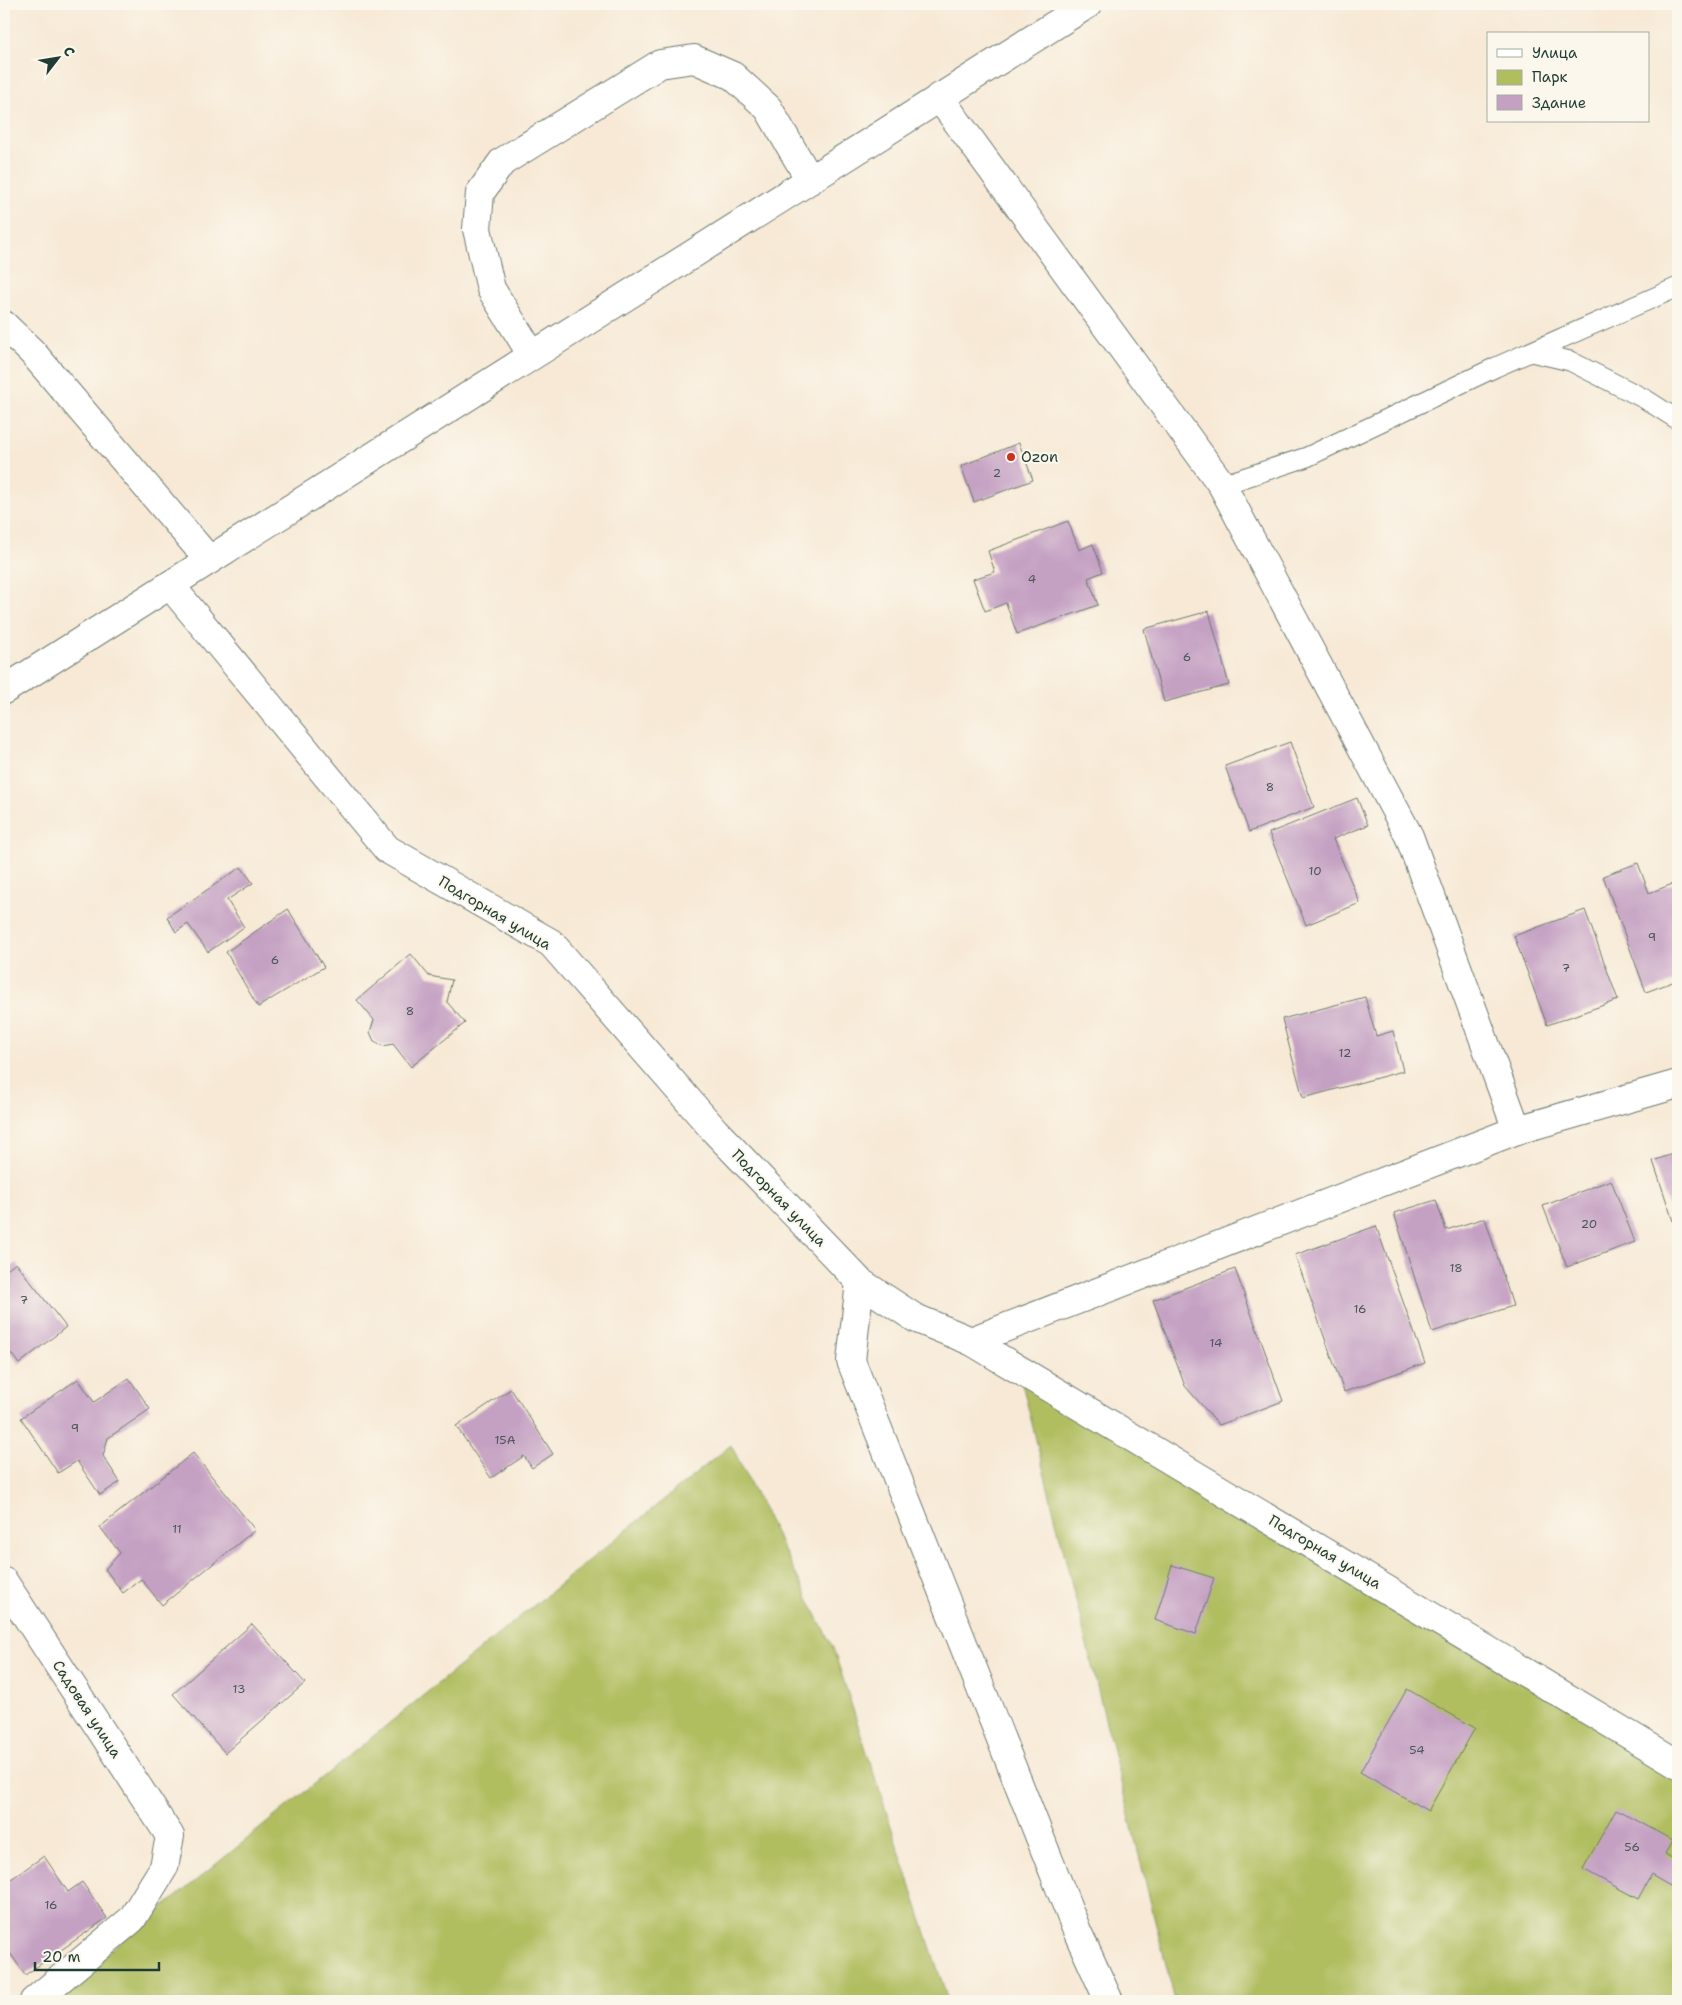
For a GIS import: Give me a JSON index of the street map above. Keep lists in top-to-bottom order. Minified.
{"streets":{"street":["Подгорная улица","Садовая улица"]},"places":["Ozon"],"house_numbers":["2","4","6","8","10","9","6","7","8","12","20","18","7","16","14","9","15A","11","13","54","56","16"],"legend":["Улица","Парк","Здание"],"scale_bar":"20 m","north":"top right"}
